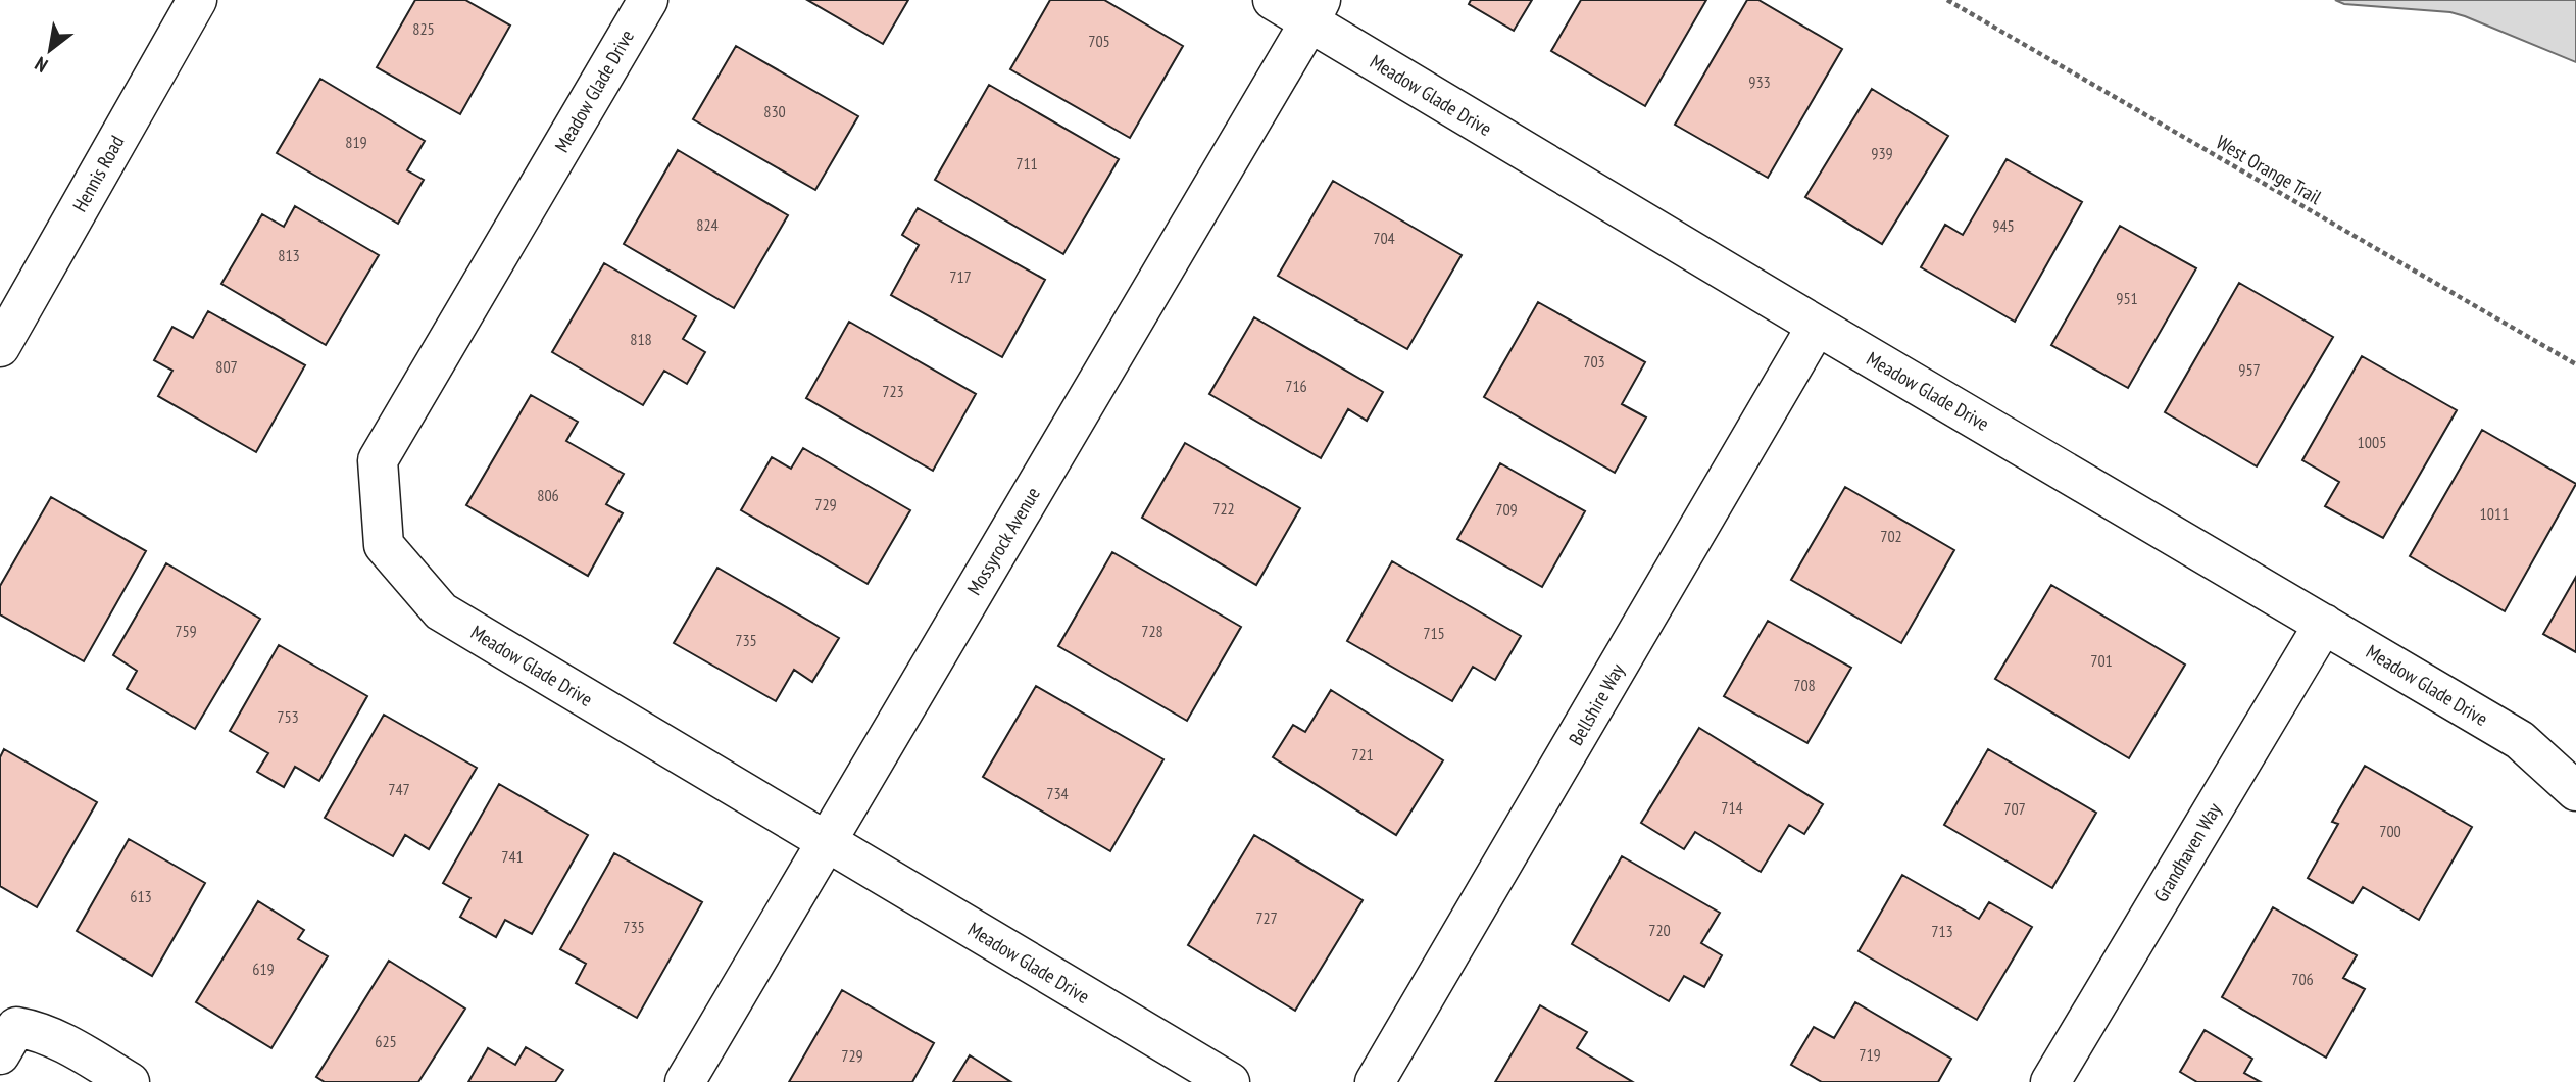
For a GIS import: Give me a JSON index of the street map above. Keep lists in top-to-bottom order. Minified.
{"streets":{"street":["Meadow Glade Drive","Hennis Road","Mossyrock Avenue","Bellshire Way","Grandhaven Way"],"path":["West Orange Trail"]},"crossings":[["Meadow Glade Drive","Mossyrock Avenue"],["Meadow Glade Drive","Bellshire Way"],["Meadow Glade Drive","Grandhaven Way"]],"house_numbers":["825","705","933","830","819","939","711","824","945","704","813","717","951","818","703","807","957","716","723","1005","806","729","722","709","1011","702","759","728","715","735","701","708","753","721","747","734","714","707","700","741","613","727","735","720","713","619","706","625","719","729"],"north":"bottom left"}
